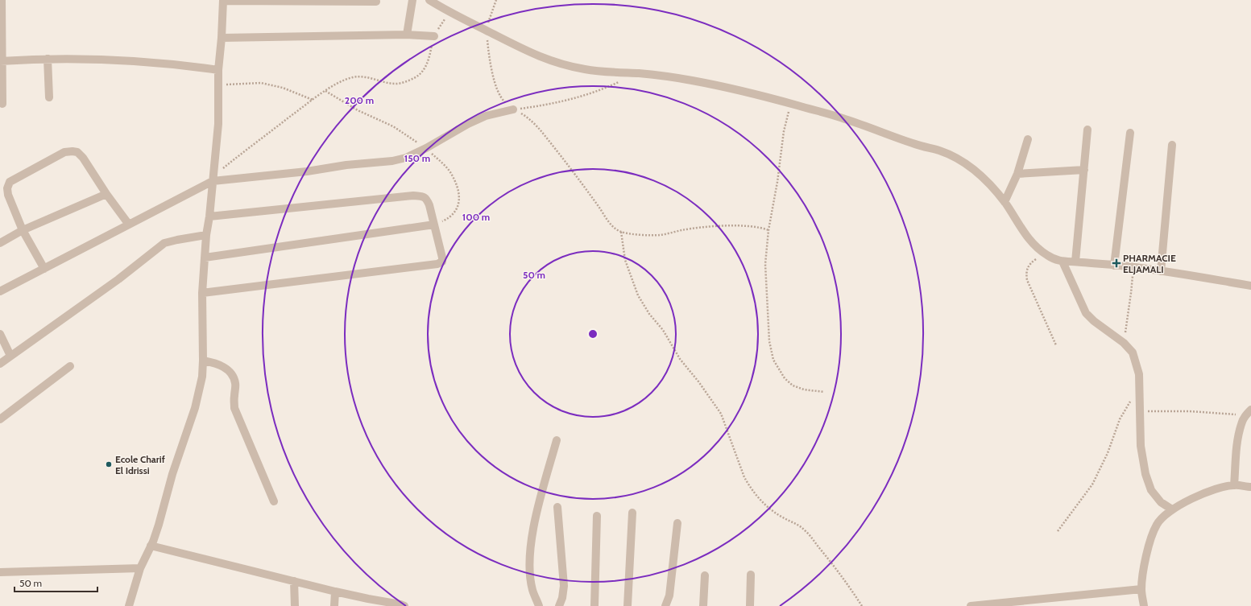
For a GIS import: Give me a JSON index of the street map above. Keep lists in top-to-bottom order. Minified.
{"places":{"health":["PHARMACIE ELJAMALI"],"other":["Ecole Charif El Idrissi"]},"scale_bar":"50 m","rings":["200 m","150 m","100 m","50 m"]}
